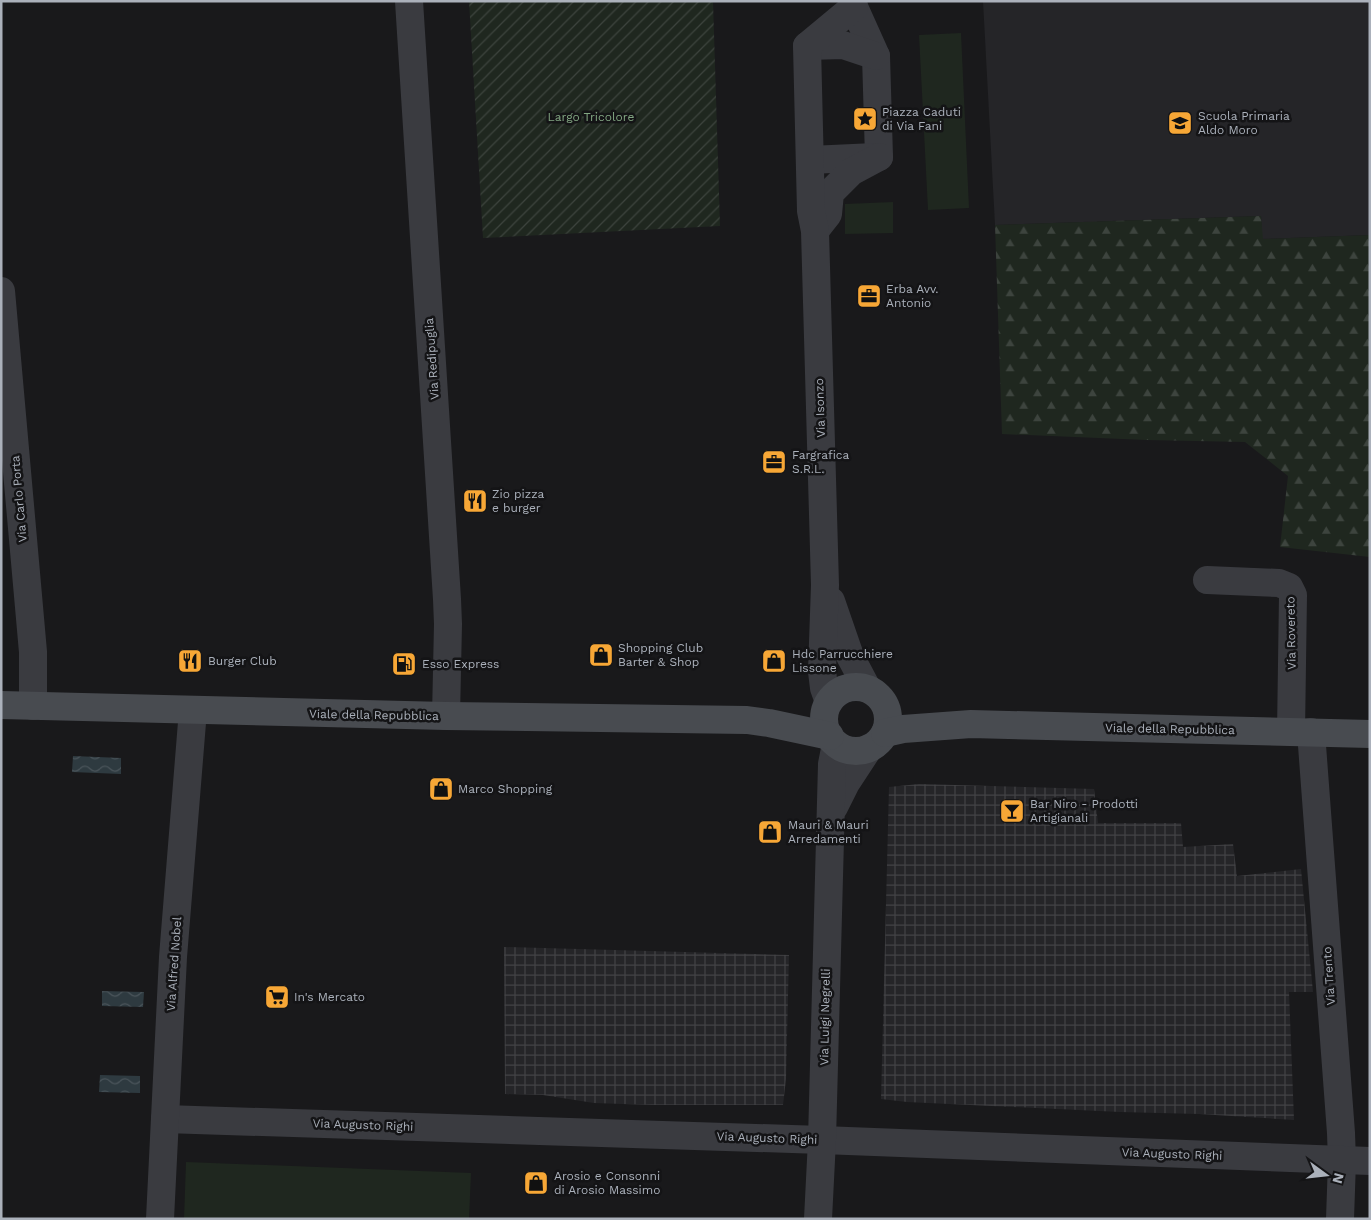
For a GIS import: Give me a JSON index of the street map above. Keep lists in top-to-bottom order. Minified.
{"streets":{"street":["Via Redipuglia","Via Isonzo","Via Carlo Porta","Via Rovereto","Viale della Repubblica","Via Alfred Nobel","Via Trento","Via Luigi Negrelli","Via Augusto Righi"]},"crossings":[["Via Redipuglia","Viale della Repubblica"],["Via Isonzo","Viale della Repubblica"],["Via Isonzo","Via Luigi Negrelli"],["Via Carlo Porta","Viale della Repubblica"],["Via Rovereto","Viale della Repubblica"],["Via Rovereto","Via Trento"],["Viale della Repubblica","Via Alfred Nobel"],["Viale della Repubblica","Via Trento"],["Viale della Repubblica","Via Luigi Negrelli"],["Via Alfred Nobel","Via Augusto Righi"],["Via Trento","Via Augusto Righi"],["Via Luigi Negrelli","Via Augusto Righi"]],"parks":["Largo Tricolore"],"places":{"place":["Piazza Caduti di Via Fani"],"school or university":["Scuola Primaria Aldo Moro"],"office":["Erba Avv. Antonio","Fargrafica S.R.L."],"restaurant":["Zio pizza e burger","Burger Club"],"shop":["Shopping Club Barter & Shop","Hdc Parrucchiere Lissone","Marco Shopping","Mauri & Mauri Arredamenti","Arosio e Consonni di Arosio Massimo"],"fuel station":["Esso Express"],"bar":["Bar Niro - Prodotti Artigianali"],"supermarket":["In's Mercato"]},"north":"right"}
